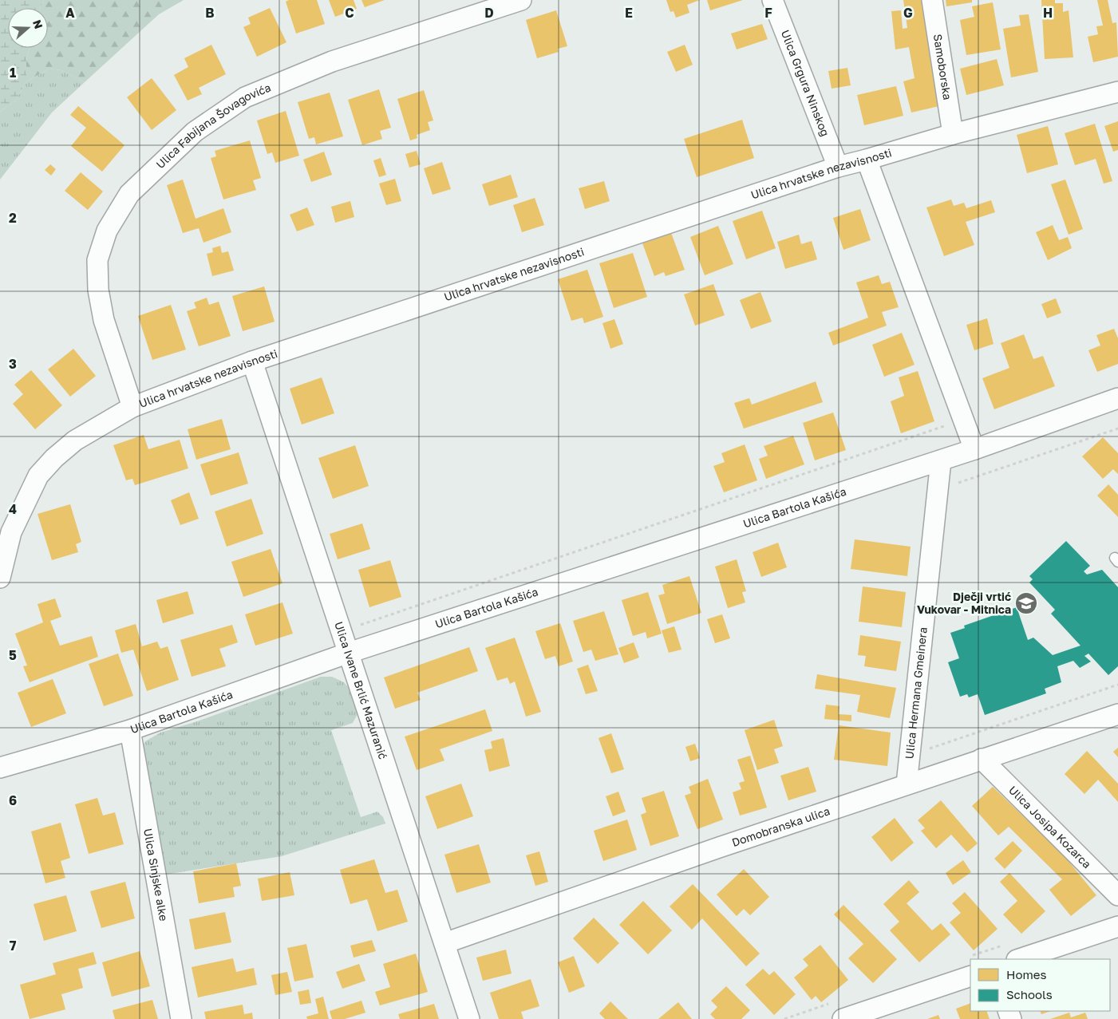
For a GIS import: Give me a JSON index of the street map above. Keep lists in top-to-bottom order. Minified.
{"streets":{"street":["Samoborska","Ulica Grgura Ninskog","Ulica Fabijana Šovagovića","Ulica hrvatske nezavisnosti","Ulica Bartola Kašića","Ulica Ivane Brlić Mazuranić","Ulica Hermana Gmeinera","Domobranska ulica","Ulica Josipa Kozarca","Ulica Sinjske alke"]},"crossings":[["Samoborska","Ulica hrvatske nezavisnosti"],["Ulica Grgura Ninskog","Ulica hrvatske nezavisnosti"],["Ulica Fabijana Šovagovića","Ulica hrvatske nezavisnosti"],["Ulica hrvatske nezavisnosti","Ulica Ivane Brlić Mazuranić"],["Ulica Bartola Kašića","Ulica Ivane Brlić Mazuranić"],["Ulica Bartola Kašića","Ulica Hermana Gmeinera"],["Ulica Bartola Kašića","Ulica Sinjske alke"],["Ulica Ivane Brlić Mazuranić","Domobranska ulica"],["Ulica Hermana Gmeinera","Domobranska ulica"],["Domobranska ulica","Ulica Josipa Kozarca"]],"places":{"school or university":["Dječji vrtić Vukovar - Mitnica"]},"legend":["Homes","Schools"],"north":"right","grid":{"columns":["A","B","C","D","E","F","G","H"],"rows":["1","2","3","4","5","6","7"]}}
